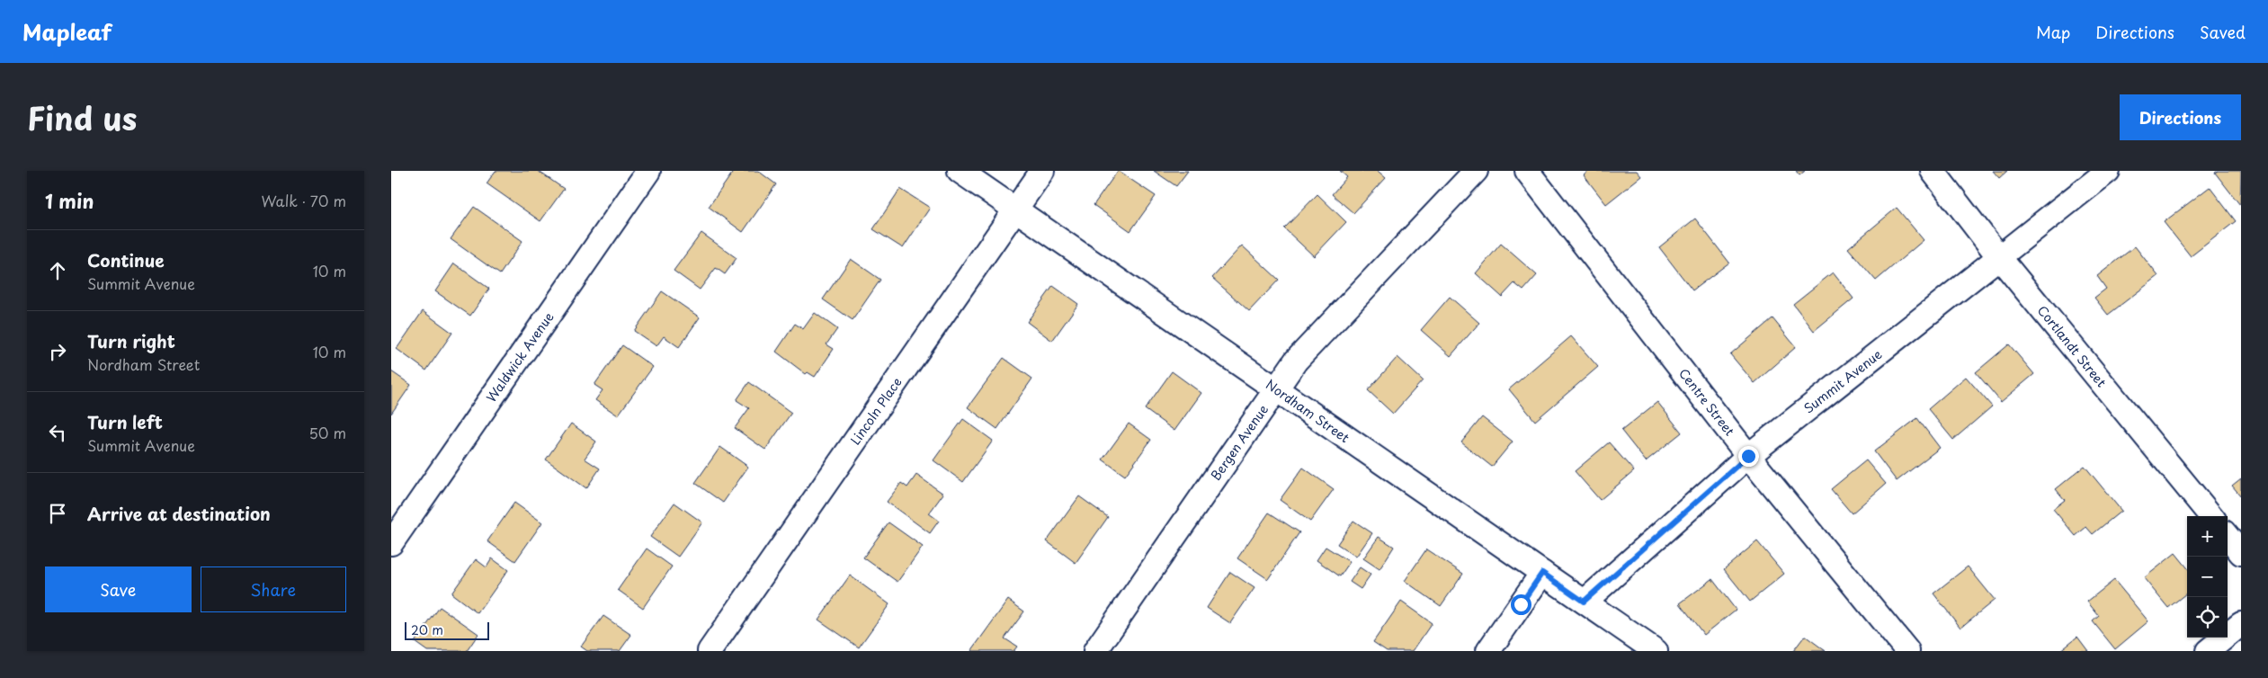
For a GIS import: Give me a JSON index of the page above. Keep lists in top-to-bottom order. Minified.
{"streets":{"street":["Cortlandt Street","Waldwick Avenue","Summit Avenue","Centre Street","Lincoln Place","Nordham Street","Bergen Avenue"]},"crossings":[["Cortlandt Street","Summit Avenue"],["Summit Avenue","Centre Street"],["Summit Avenue","Nordham Street"],["Lincoln Place","Nordham Street"],["Nordham Street","Bergen Avenue"]],"scale_bar":"20 m","page":{"header":"Mapleaf","nav":["Map","Directions","Saved"],"title":"Find us","buttons":["Directions",["Save","Share"]],"heading":["1 min","Walk · 70 m"],"list":[["Continue","Summit Avenue","10 m"],["Turn right","Nordham Street","10 m"],["Turn left","Summit Avenue","50 m"],"Arrive at destination"],"map_buttons":["+","−"],"scale":"20 m"}}
